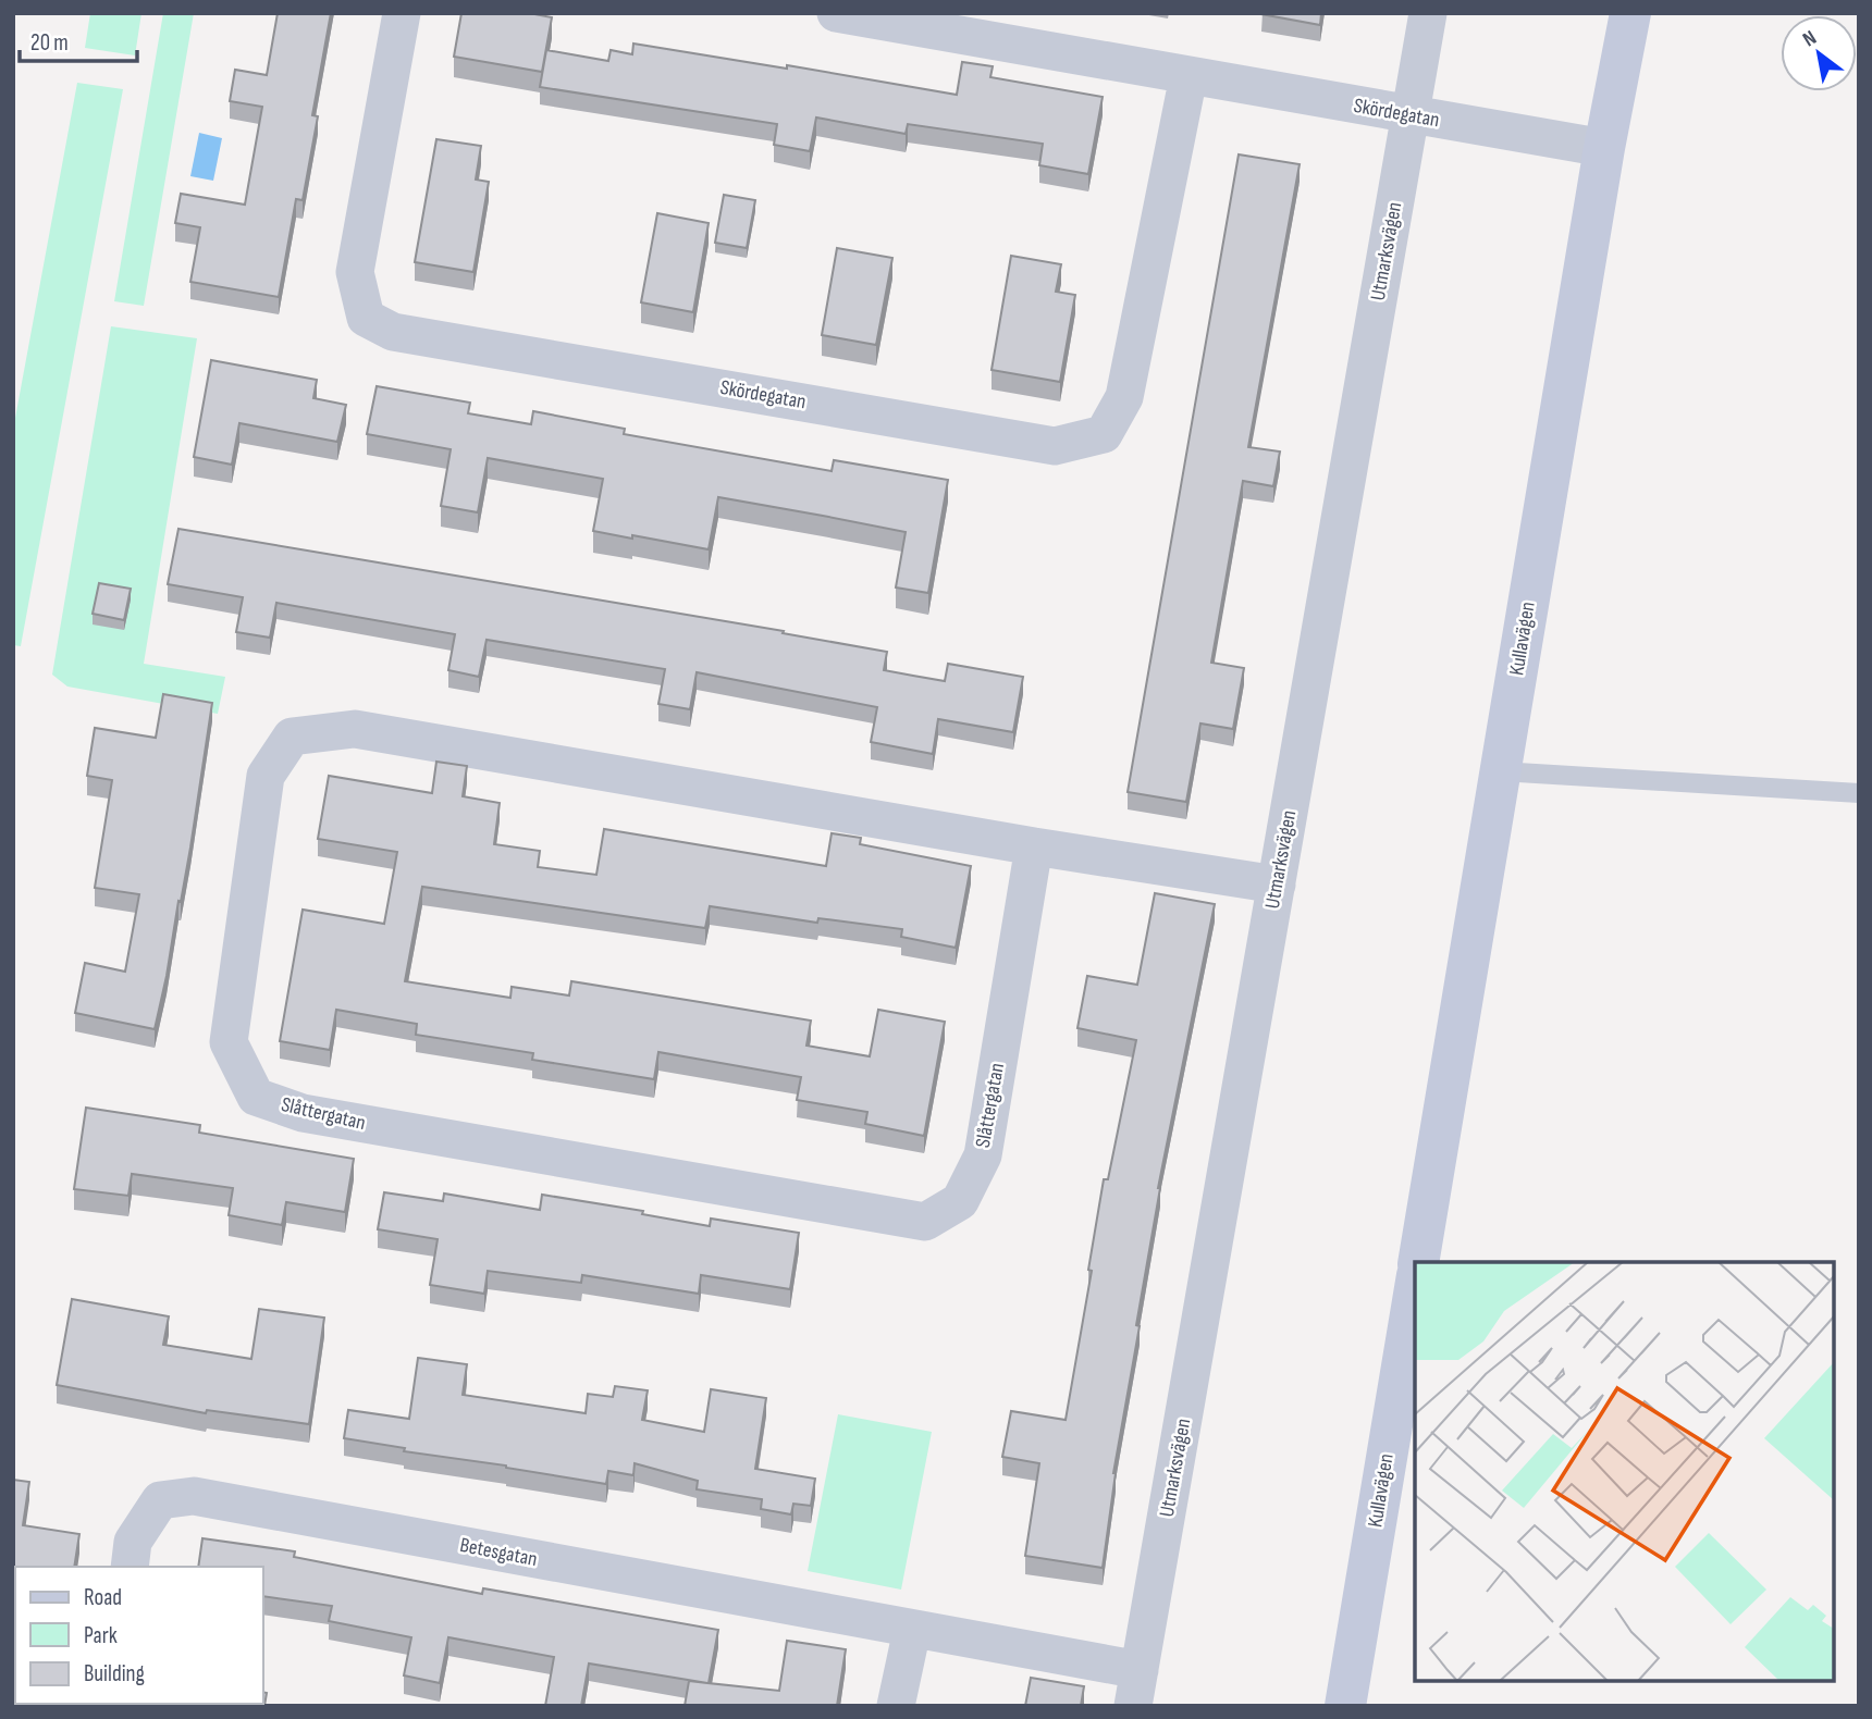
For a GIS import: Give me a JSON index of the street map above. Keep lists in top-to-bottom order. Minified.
{"streets":{"street":["Skördegatan","Utmarksvägen","Kullavägen","Slåttergatan","Betesgatan"]},"crossings":[["Skördegatan","Utmarksvägen"],["Skördegatan","Kullavägen"],["Utmarksvägen","Slåttergatan"],["Utmarksvägen","Betesgatan"]],"legend":["Road","Park","Building"],"scale_bar":"20 m","north":"top left"}
